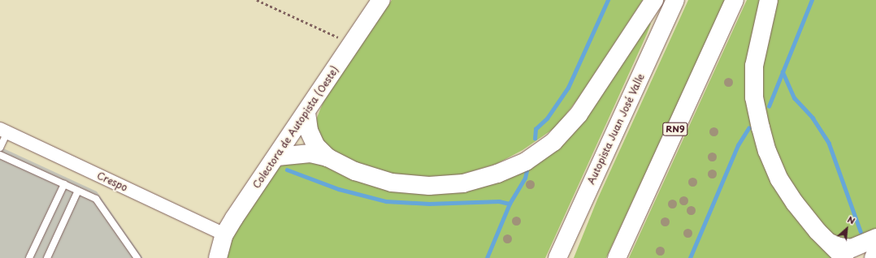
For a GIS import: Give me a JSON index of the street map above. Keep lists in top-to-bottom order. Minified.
{"streets":{"main road":["Colectora de Autopista (Oeste)","Autopista Juan José Valle","RN9"],"street":["Crespo"]},"crossings":[["Colectora de Autopista (Oeste)","Crespo"]],"north":"top right"}
